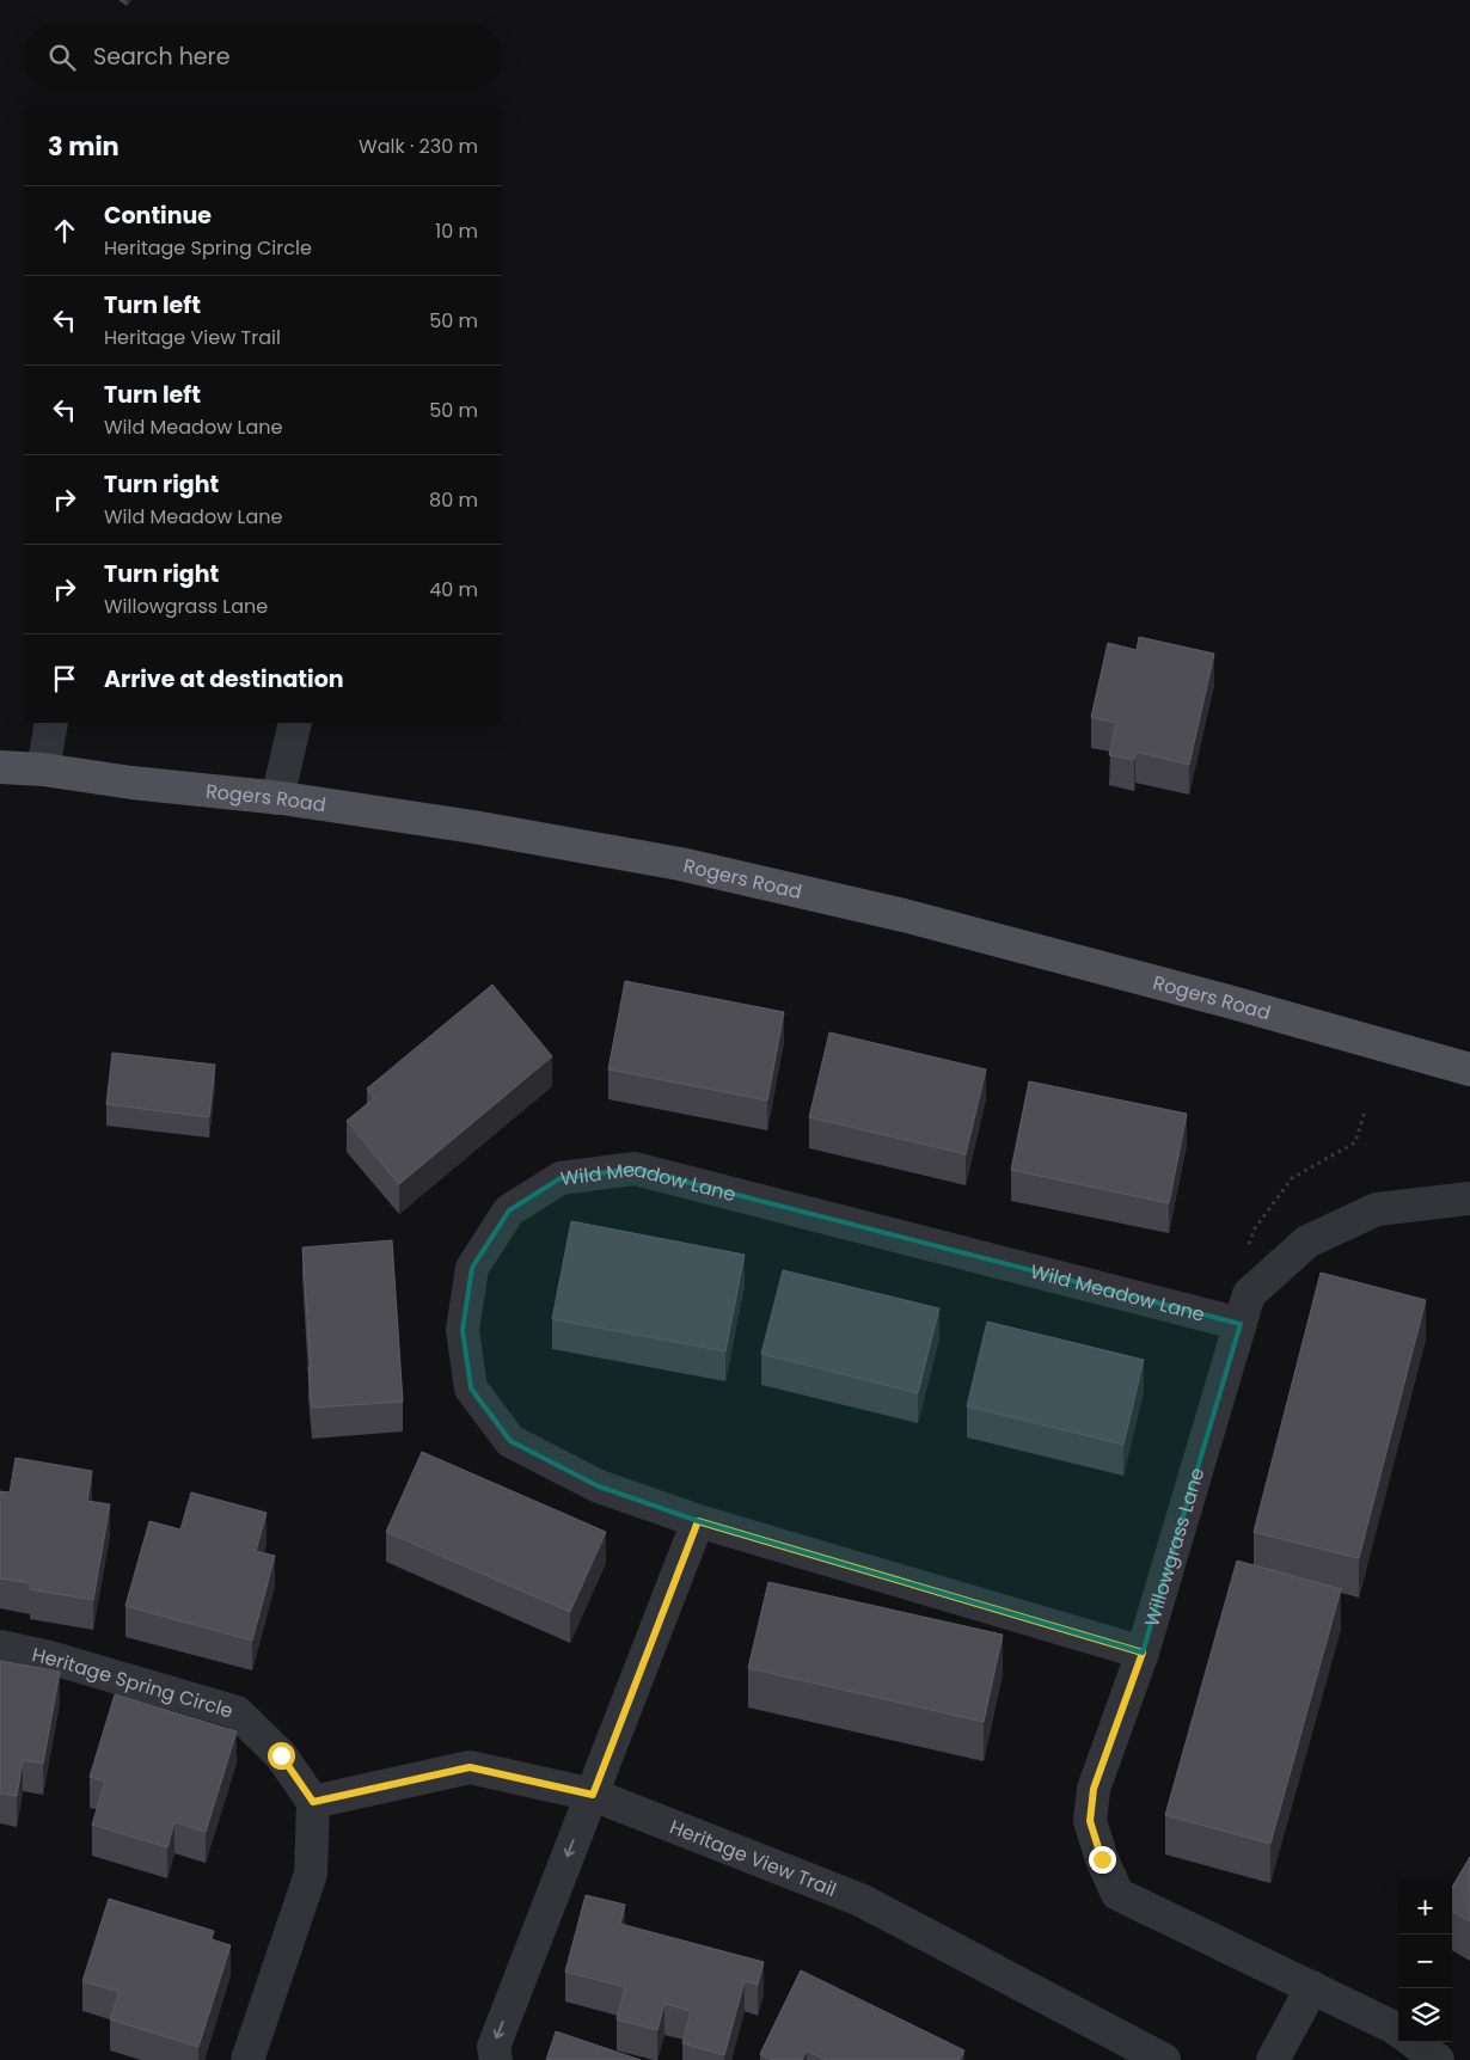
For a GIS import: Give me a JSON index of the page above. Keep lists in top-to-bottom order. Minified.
{"streets":{"main road":["Rogers Road"],"street":["Wild Meadow Lane","Willowgrass Lane","Heritage Spring Circle","Heritage View Trail"]},"crossings":[["Wild Meadow Lane","Willowgrass Lane"],["Heritage Spring Circle","Heritage View Trail"]],"page":{"search":"Search here","heading":["3 min","Walk · 230 m"],"list":[["Continue","Heritage Spring Circle","10 m"],["Turn left","Heritage View Trail","50 m"],["Turn left","Wild Meadow Lane","50 m"],["Turn right","Wild Meadow Lane","80 m"],["Turn right","Willowgrass Lane","40 m"],"Arrive at destination"],"map_buttons":["+","−"]}}
